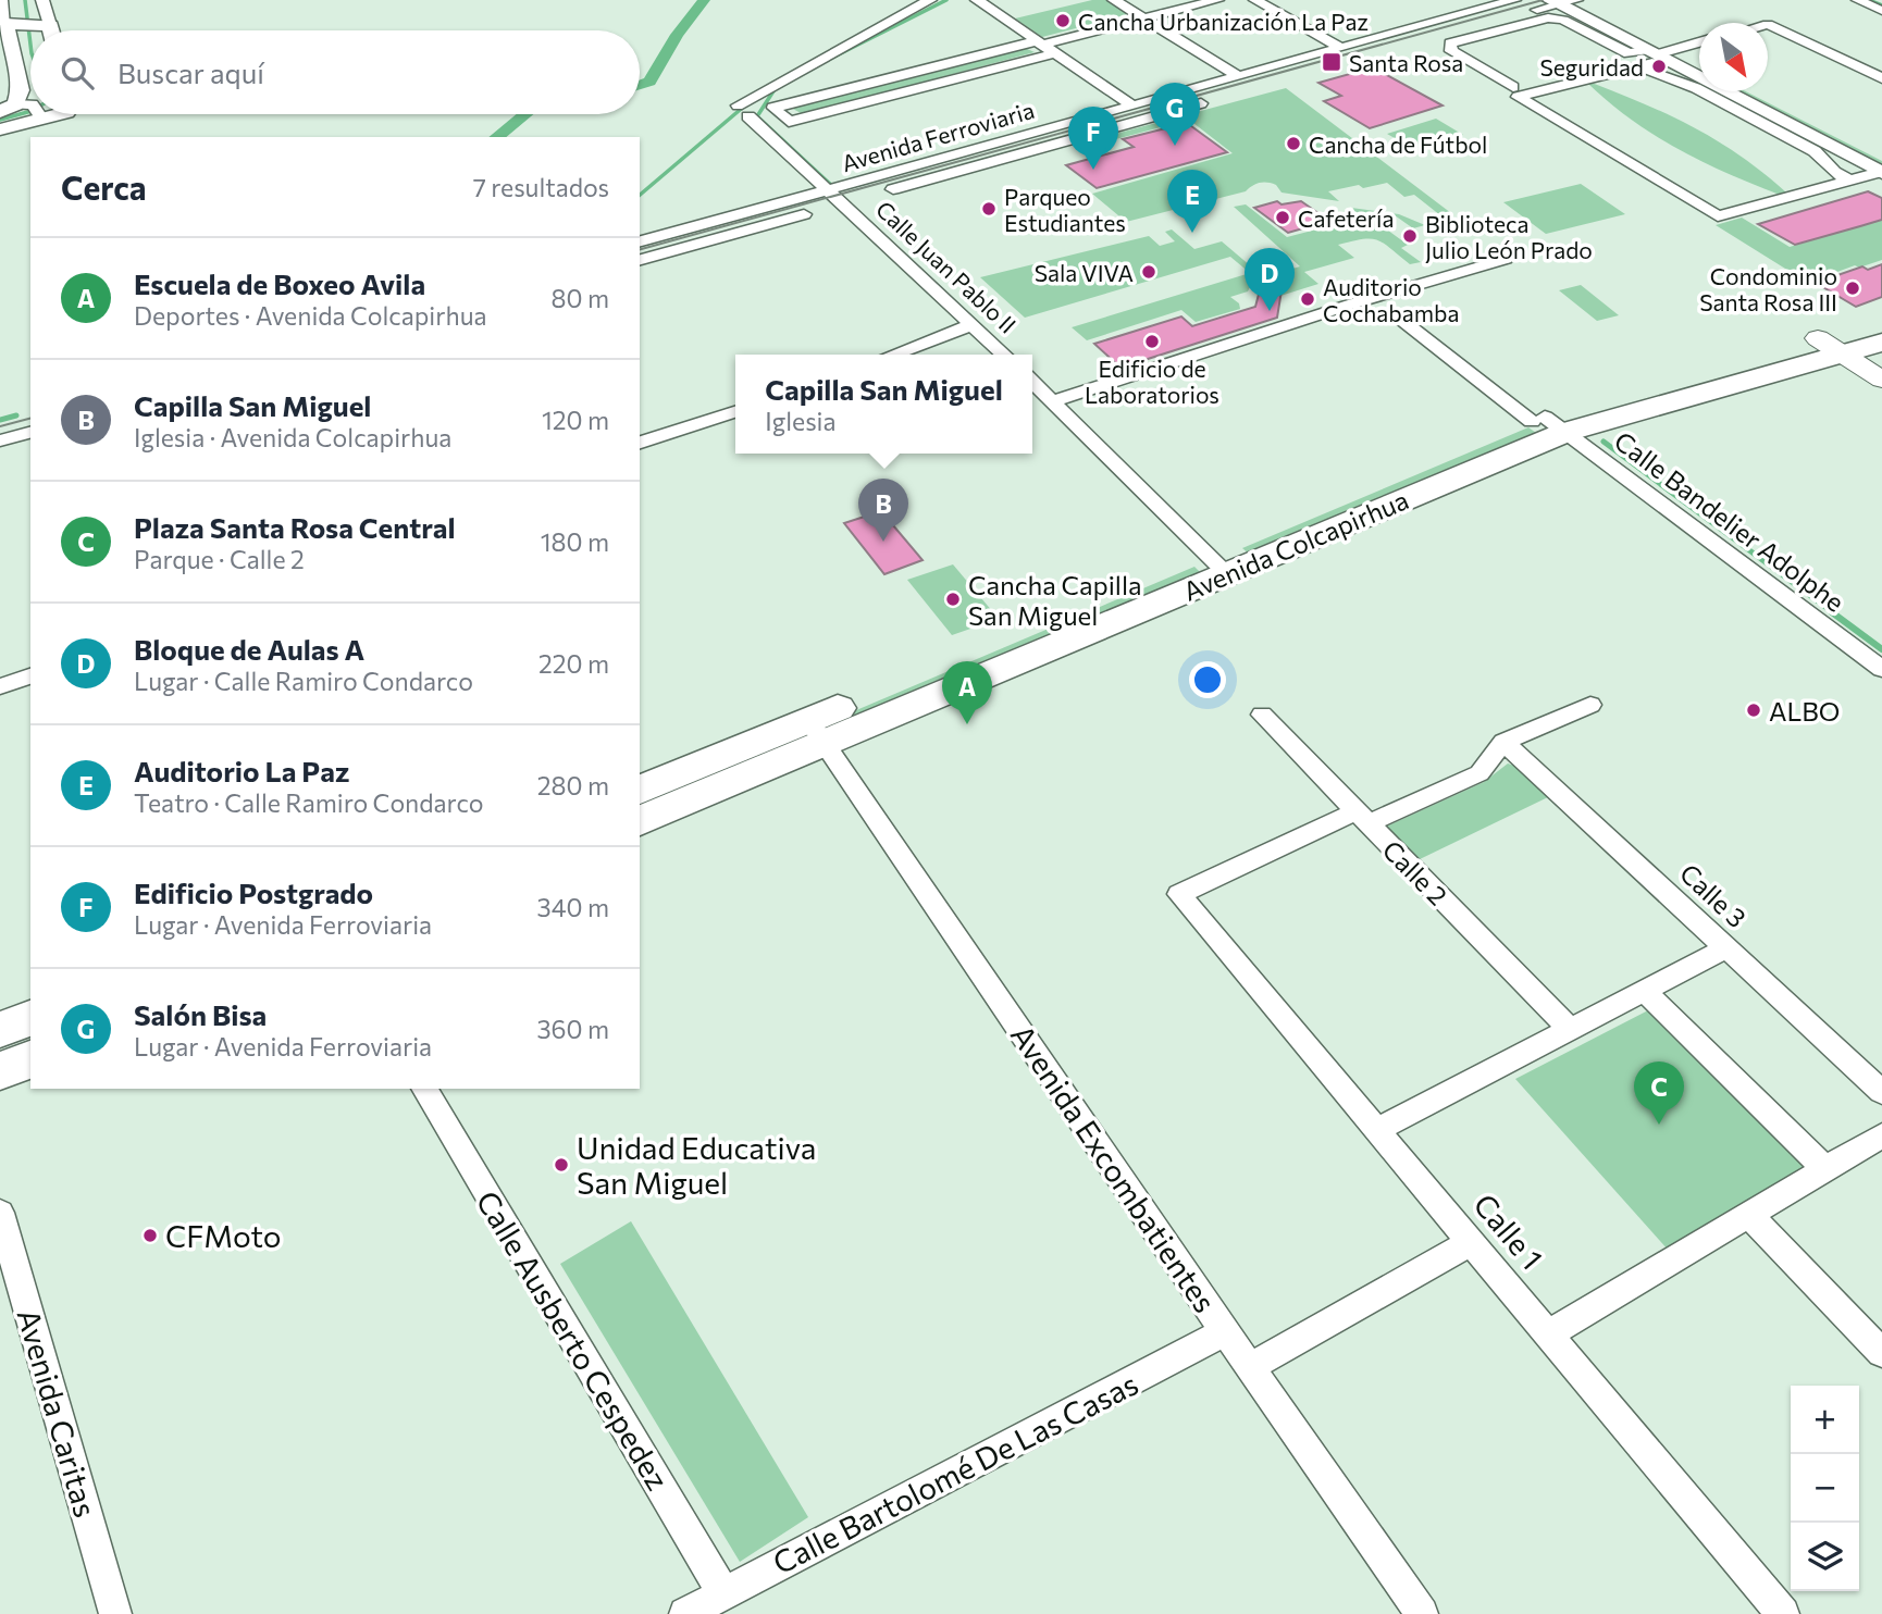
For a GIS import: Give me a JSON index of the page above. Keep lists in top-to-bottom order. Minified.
{"streets":{"main road":["Avenida Colcapirhua"],"street":["Avenida Ferroviaria","Calle Juan Pablo II","Calle Bandelier Adolphe","Calle 2","Calle 3","Avenida Excombatientes","Calle 1","Calle Ausberto Cespedez","Avenida Caritas","Calle Bartolomé De Las Casas"]},"crossings":[["Avenida Ferroviaria","Calle Juan Pablo II"],["Calle Bandelier Adolphe","Avenida Colcapirhua"],["Avenida Colcapirhua","Avenida Excombatientes"],["Calle 2","Calle 1"],["Avenida Excombatientes","Calle Bartolomé De Las Casas"],["Calle Ausberto Cespedez","Calle Bartolomé De Las Casas"]],"places":{"other":["Cancha Urbanización La Paz","Seguridad","Cancha de Fútbol","Parqueo Estudiantes","Cafetería","Biblioteca Julio León Prado","Sala VIVA","Condominio Santa Rosa III","Auditorio Cochabamba","Edificio de Laboratorios","Cancha Capilla San Miguel","ALBO","Unidad Educativa San Miguel","CFMoto"],"transit":["Santa Rosa"]},"north":"bottom right","page":{"search":"Buscar aquí","pins":["G","F","E","D","B","A","C"],"heading":["Cerca","7 resultados"],"list":[{"mark":"A","name":"Escuela de Boxeo Avila","note":"Deportes · Avenida Colcapirhua","value":"80 m"},{"mark":"B","name":"Capilla San Miguel","note":"Iglesia · Avenida Colcapirhua","value":"120 m"},{"mark":"C","name":"Plaza Santa Rosa Central","note":"Parque · Calle 2","value":"180 m"},{"mark":"D","name":"Bloque de Aulas A","note":"Lugar · Calle Ramiro Condarco","value":"220 m"},{"mark":"E","name":"Auditorio La Paz","note":"Teatro · Calle Ramiro Condarco","value":"280 m"},{"mark":"F","name":"Edificio Postgrado","note":"Lugar · Avenida Ferroviaria","value":"340 m"},{"mark":"G","name":"Salón Bisa","note":"Lugar · Avenida Ferroviaria","value":"360 m"}],"popup":["Capilla San Miguel","Iglesia"],"map_buttons":["+","−"]}}
